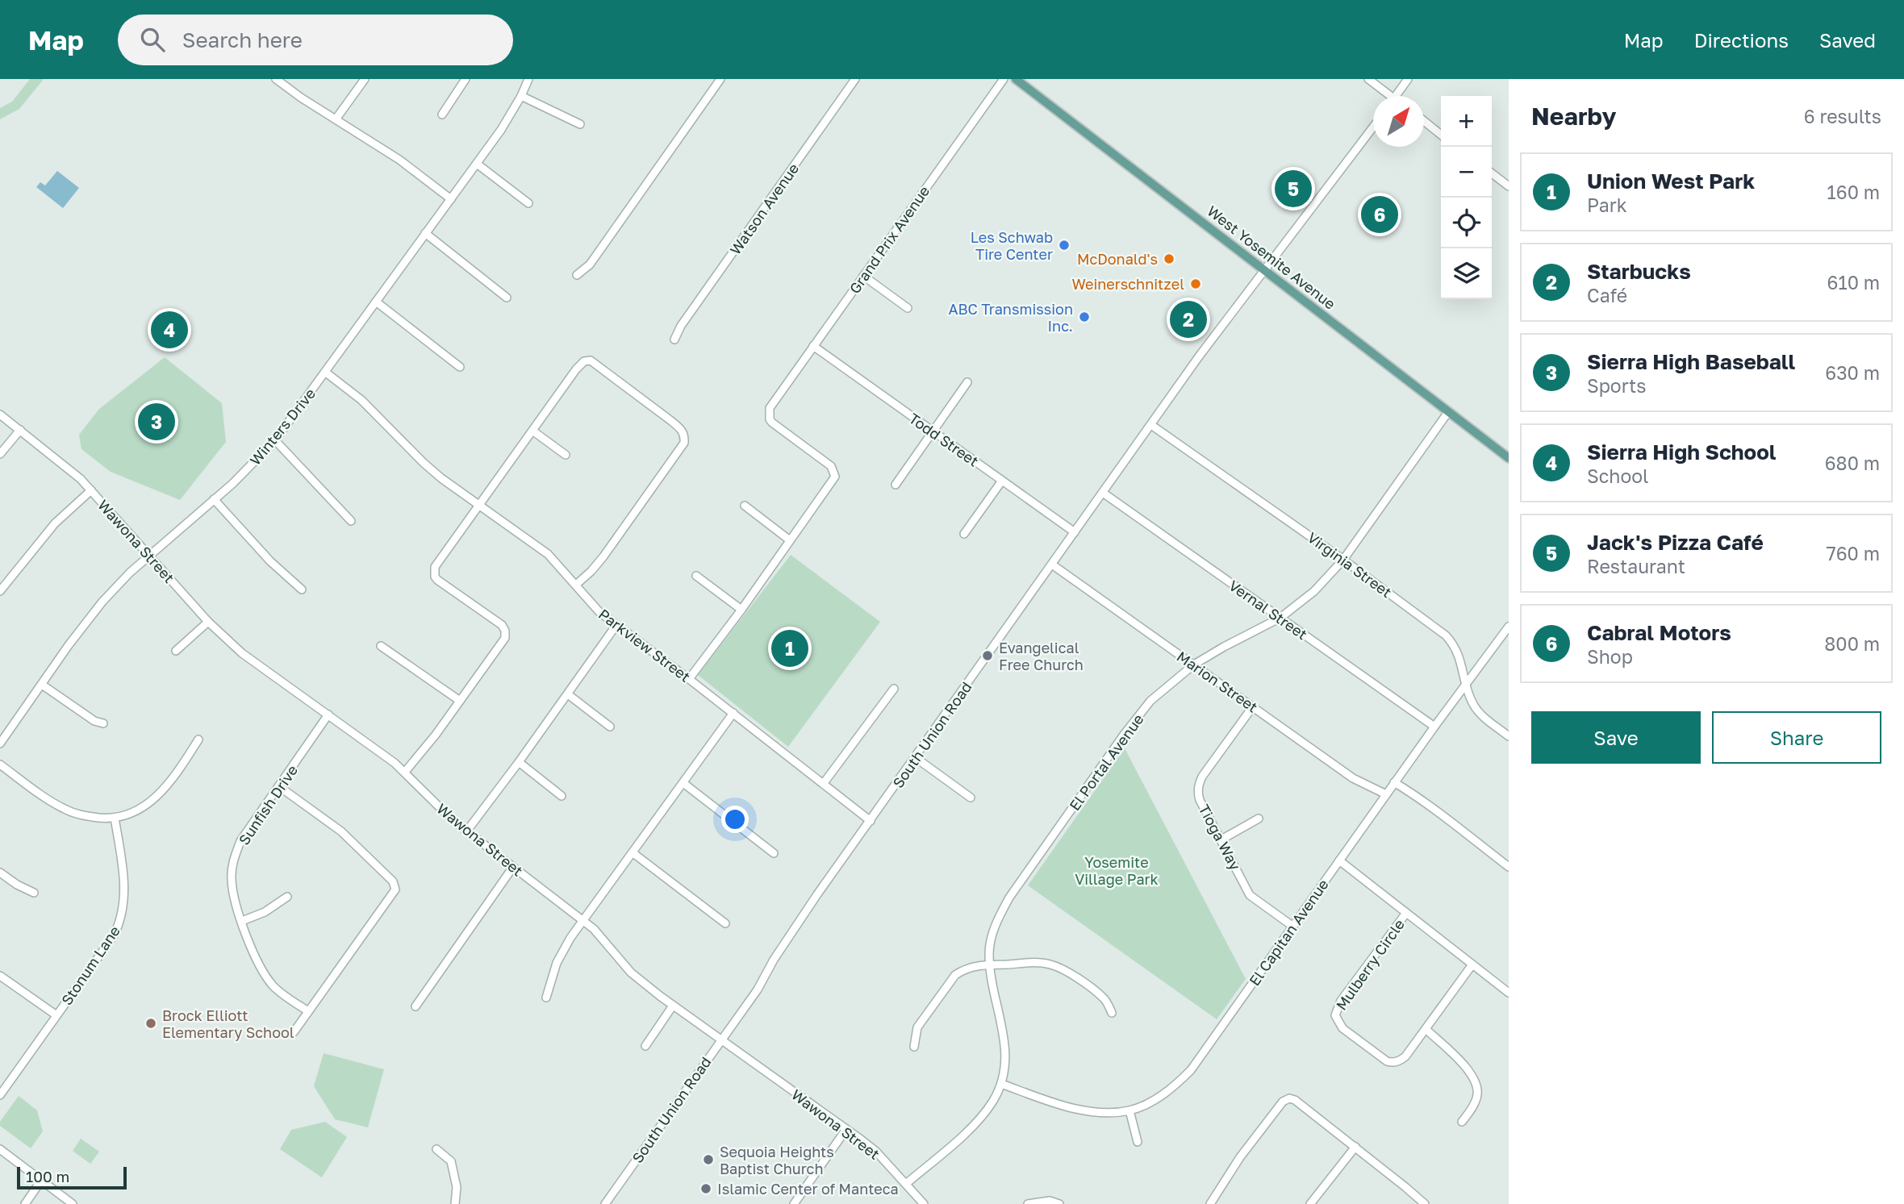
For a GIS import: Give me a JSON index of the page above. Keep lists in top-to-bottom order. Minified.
{"streets":{"main road":["West Yosemite Avenue"],"street":["Watson Avenue","Grand Prix Avenue","Winters Drive","Todd Street","Wawona Street","Virginia Street","Vernal Street","Parkview Street","Marion Street","South Union Road","El Portal Avenue","Sunfish Drive","Tioga Way","El Capitan Avenue","Mulberry Circle","Stonum Lane"]},"crossings":[["Grand Prix Avenue","Todd Street"],["West Yosemite Avenue","South Union Road"],["West Yosemite Avenue","El Portal Avenue"],["Winters Drive","Wawona Street"],["Winters Drive","Parkview Street"],["Todd Street","South Union Road"],["Wawona Street","South Union Road"],["Wawona Street","El Portal Avenue"],["Wawona Street","Sunfish Drive"],["Virginia Street","South Union Road"],["Virginia Street","El Portal Avenue"],["Virginia Street","El Capitan Avenue"],["Vernal Street","South Union Road"],["Vernal Street","El Portal Avenue"],["Vernal Street","El Capitan Avenue"],["Parkview Street","South Union Road"],["Marion Street","South Union Road"],["Marion Street","El Portal Avenue"],["Marion Street","Tioga Way"],["Marion Street","El Capitan Avenue"],["El Portal Avenue","El Capitan Avenue"],["Tioga Way","El Capitan Avenue"]],"parks":["Yosemite Village Park"],"places":["Les Schwab Tire Center","McDonald's","Weinerschnitzel","ABC Transmission Inc.","Evangelical Free Church","Brock Elliott Elementary School","Sequoia Heights Baptist Church","Islamic Center of Manteca"],"scale_bar":"100 m","north":"top right","page":{"header":"Map","search":"Search here","nav":["Map","Directions","Saved"],"heading":["Nearby","6 results"],"map_buttons":["+","−"],"list":[{"mark":"1","name":"Union West Park","note":"Park","value":"160 m"},{"mark":"2","name":"Starbucks","note":"Café","value":"610 m"},{"mark":"3","name":"Sierra High Baseball","note":"Sports","value":"630 m"},{"mark":"4","name":"Sierra High School","note":"School","value":"680 m"},{"mark":"5","name":"Jack's Pizza Café","note":"Restaurant","value":"760 m"},{"mark":"6","name":"Cabral Motors","note":"Shop","value":"800 m"}],"pins":["5","6","2","4","3","1"],"buttons":["Save","Share"],"scale":"100 m"}}
